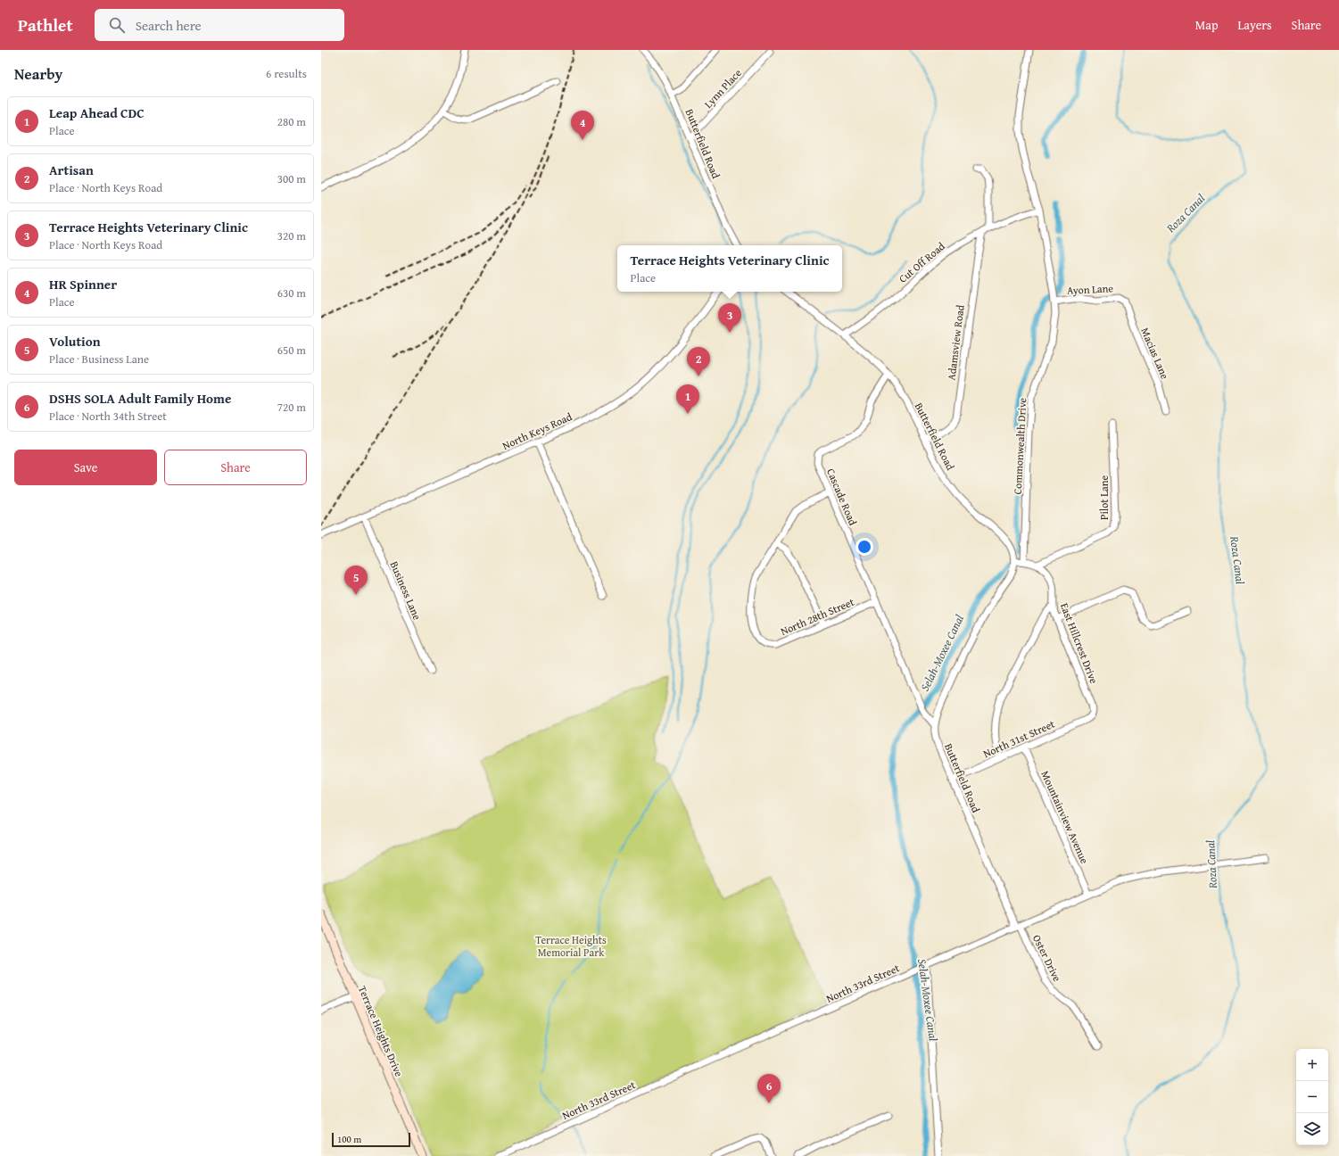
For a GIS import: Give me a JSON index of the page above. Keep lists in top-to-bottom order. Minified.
{"streets":{"main road":["Terrace Heights Drive"],"street":["Lynn Place","Butterfield Road","Cut Off Road","Ayon Lane","Adamsview Road","Macias Lane","North Keys Road","Commonwealth Drive","Cascade Road","Pilot Lane","Business Lane","North 28th Street","East Hillcrest Drive","North 31st Street","Mountainview Avenue","Oster Drive","North 33rd Street"]},"crossings":[["Lynn Place","Butterfield Road"],["Butterfield Road","Cut Off Road"],["Butterfield Road","Adamsview Road"],["Butterfield Road","Cascade Road"],["Butterfield Road","North 31st Street"],["Butterfield Road","Oster Drive"],["Butterfield Road","North 33rd Street"],["Cut Off Road","Adamsview Road"],["Cut Off Road","Commonwealth Drive"],["Ayon Lane","Macias Lane"],["Ayon Lane","Commonwealth Drive"],["North Keys Road","Business Lane"],["Cascade Road","North 28th Street"],["Pilot Lane","East Hillcrest Drive"],["East Hillcrest Drive","North 31st Street"],["North 31st Street","Mountainview Avenue"],["Mountainview Avenue","North 33rd Street"],["Oster Drive","North 33rd Street"]],"water":["Roza Canal","Selah-Moxee Canal"],"parks":["Terrace Heights Memorial Park"],"scale_bar":"100 m","page":{"header":"Pathlet","search":"Search here","nav":["Map","Layers","Share"],"heading":["Nearby","6 results"],"list":[{"mark":"1","name":"Leap Ahead CDC","note":"Place","value":"280 m"},{"mark":"2","name":"Artisan","note":"Place · North Keys Road","value":"300 m"},{"mark":"3","name":"Terrace Heights Veterinary Clinic","note":"Place · North Keys Road","value":"320 m"},{"mark":"4","name":"HR Spinner","note":"Place","value":"630 m"},{"mark":"5","name":"Volution","note":"Place · Business Lane","value":"650 m"},{"mark":"6","name":"DSHS SOLA Adult Family Home","note":"Place · North 34th Street","value":"720 m"}],"pins":["4","3","2","1","5","6"],"popup":["Terrace Heights Veterinary Clinic","Place"],"buttons":["Save","Share"],"map_buttons":["+","−"],"scale":"100 m"}}
